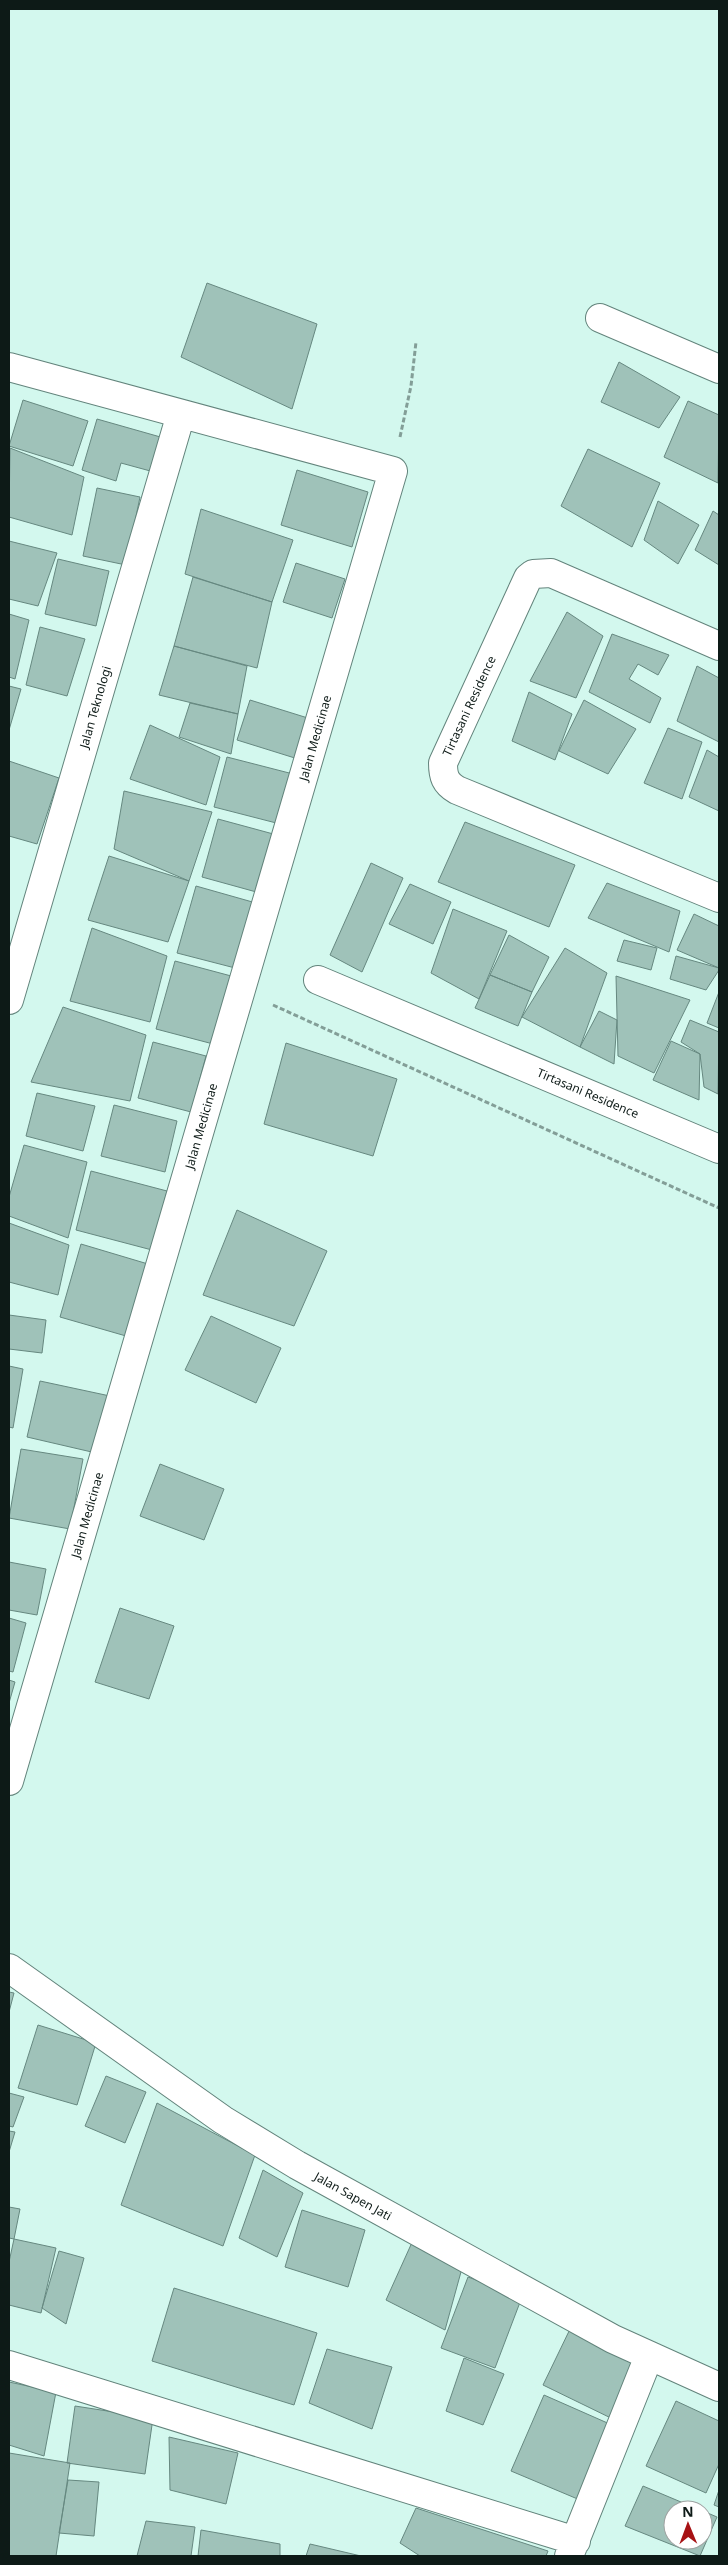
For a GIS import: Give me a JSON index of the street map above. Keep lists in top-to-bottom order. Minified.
{"streets":{"street":["Tirtasani Residence","Jalan Teknologi","Jalan Medicinae","Jalan Sapen Jati"]},"north":"top"}
